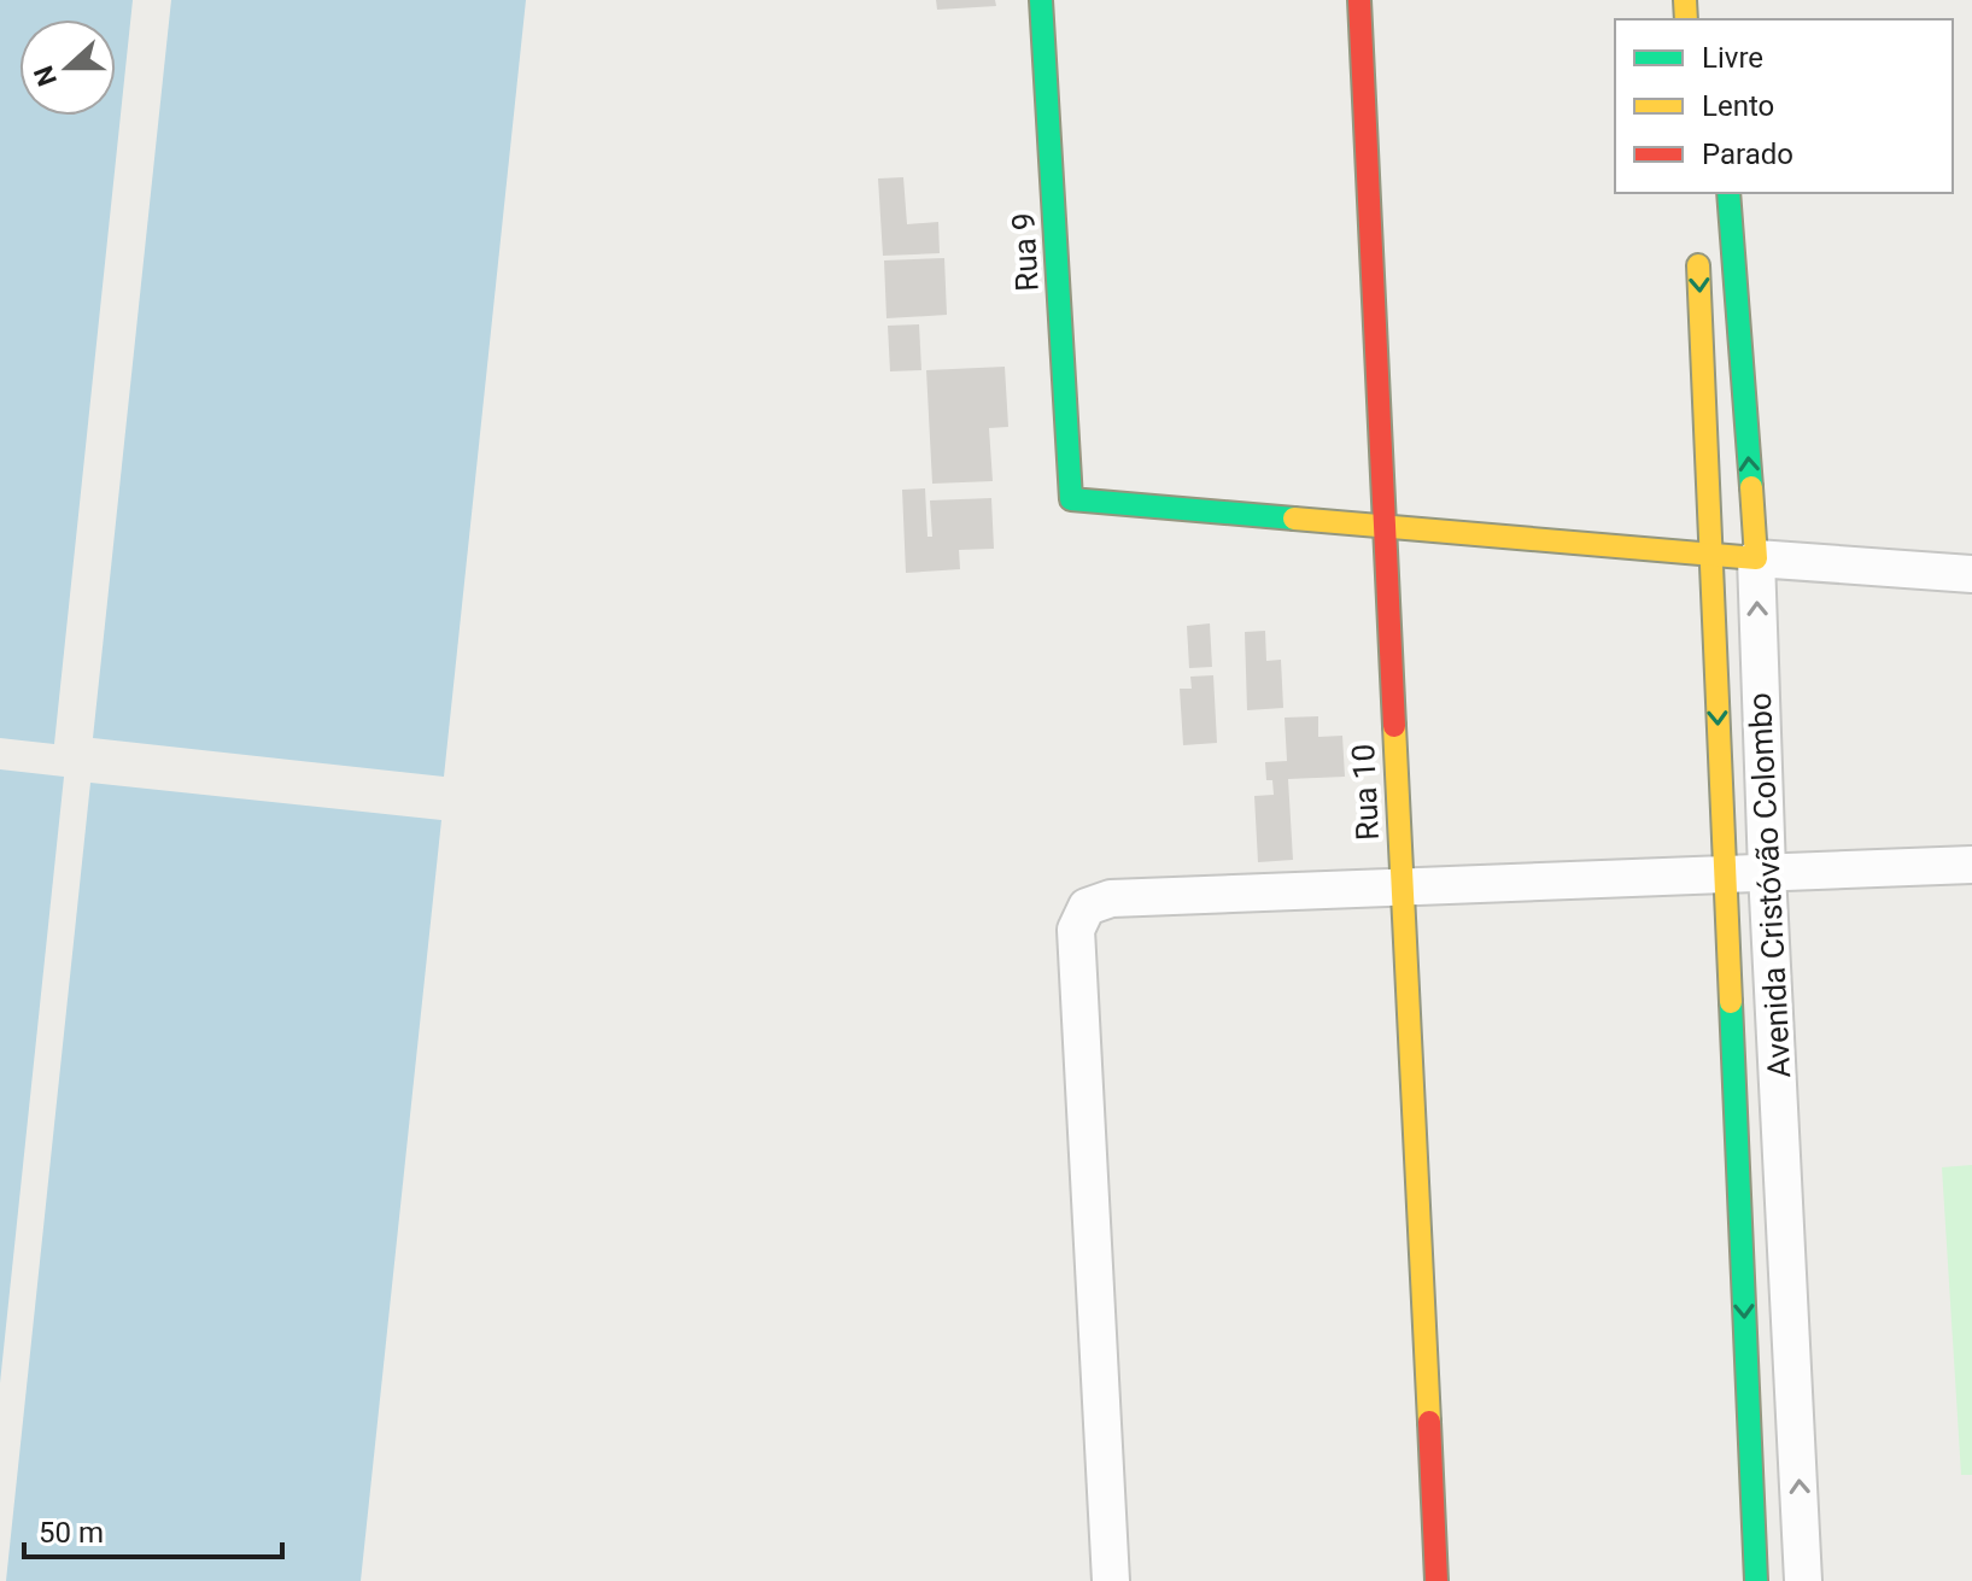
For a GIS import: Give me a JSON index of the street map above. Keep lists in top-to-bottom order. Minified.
{"streets":{"street":["Rua 9","Rua 10","Avenida Cristóvão Colombo"]},"crossings":[["Rua 9","Rua 10"]],"legend":["Livre","Lento","Parado"],"scale_bar":"50 m","north":"left"}
